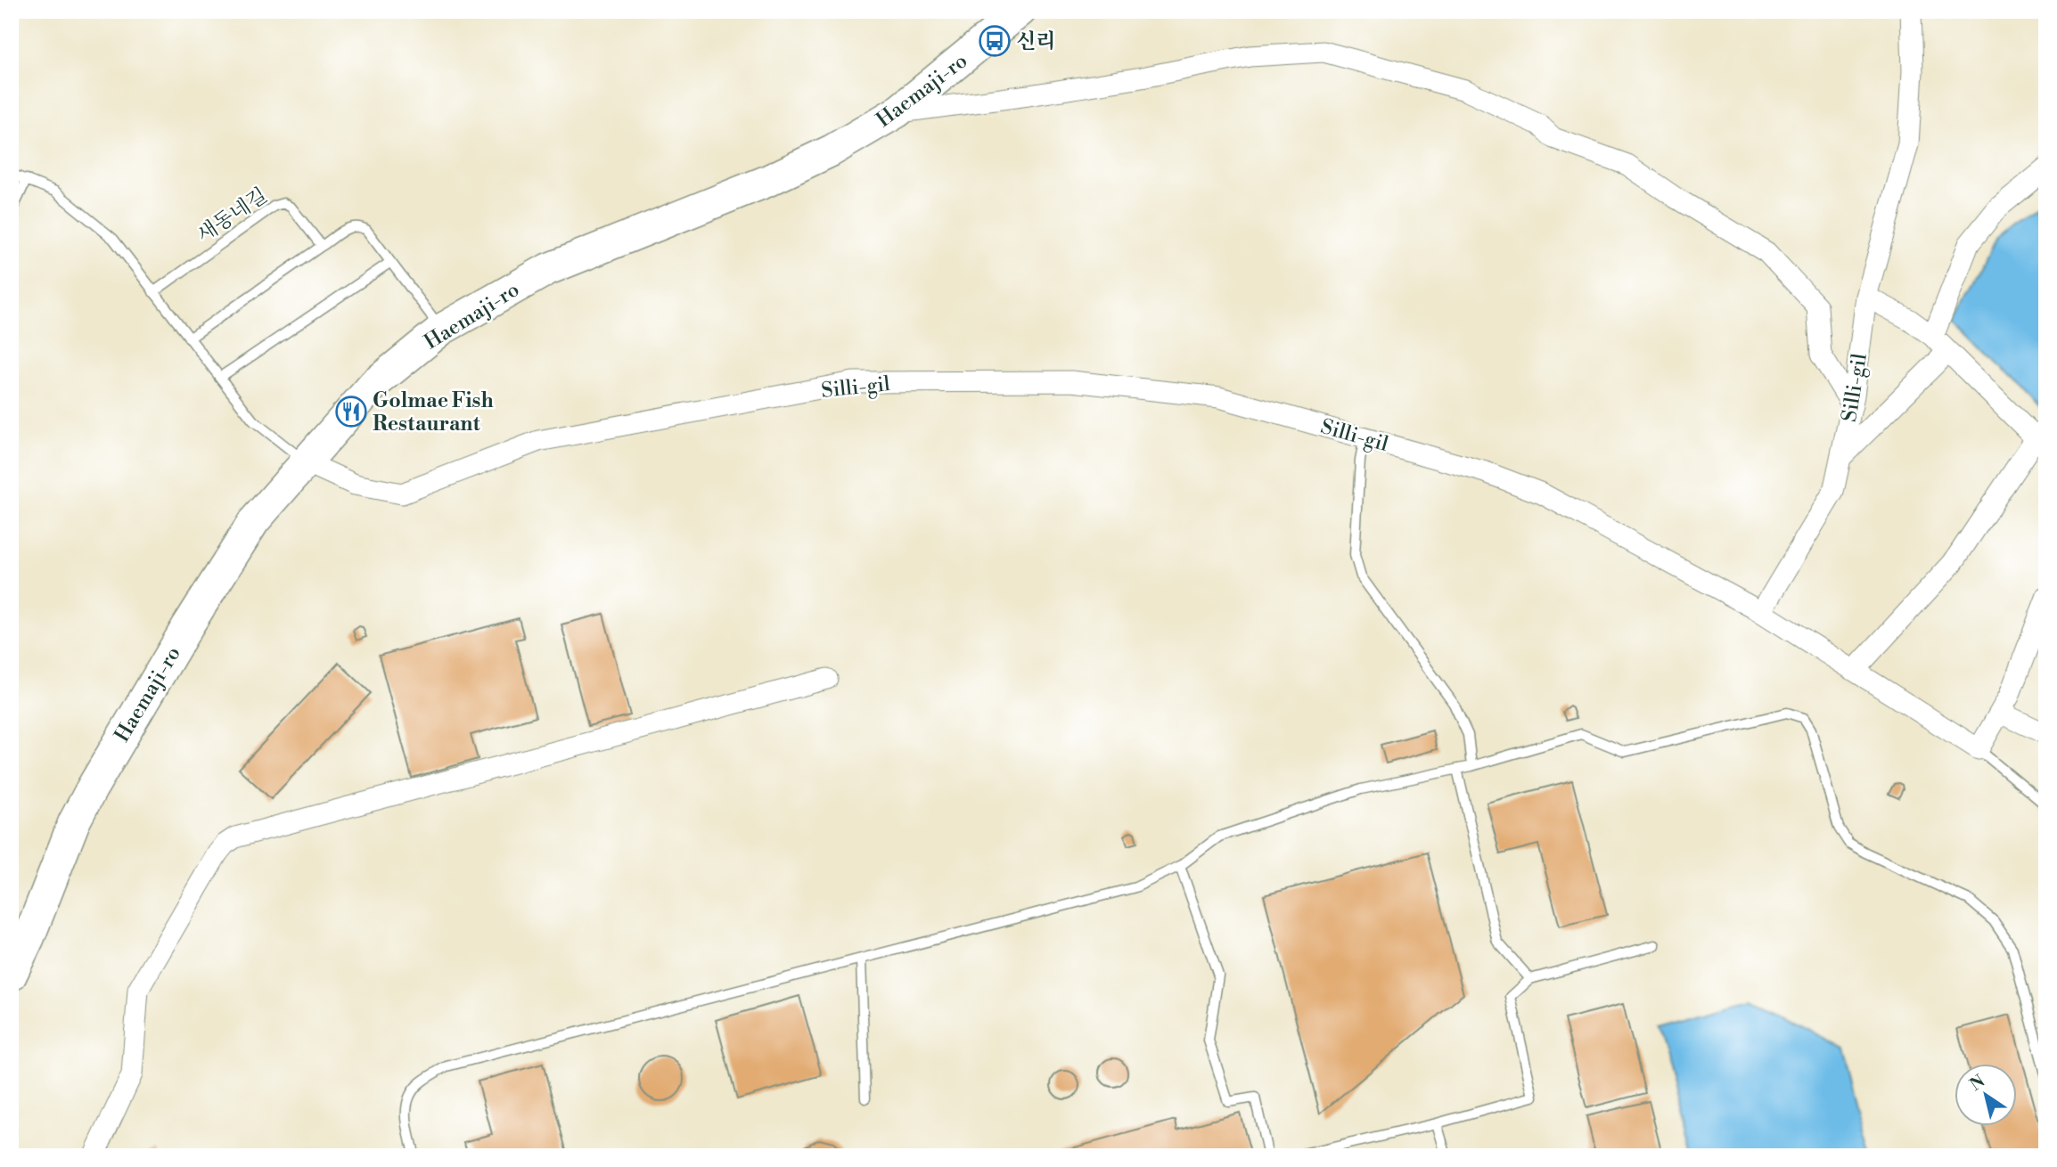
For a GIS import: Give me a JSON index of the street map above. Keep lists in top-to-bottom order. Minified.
{"streets":{"main road":["Haemaji-ro"],"street":["Silli-gil"],"lane":["새동네길"]},"crossings":[["Haemaji-ro","Silli-gil"]],"places":{"bus stop":["신리"],"restaurant":["Golmae Fish Restaurant"]},"north":"top left"}
